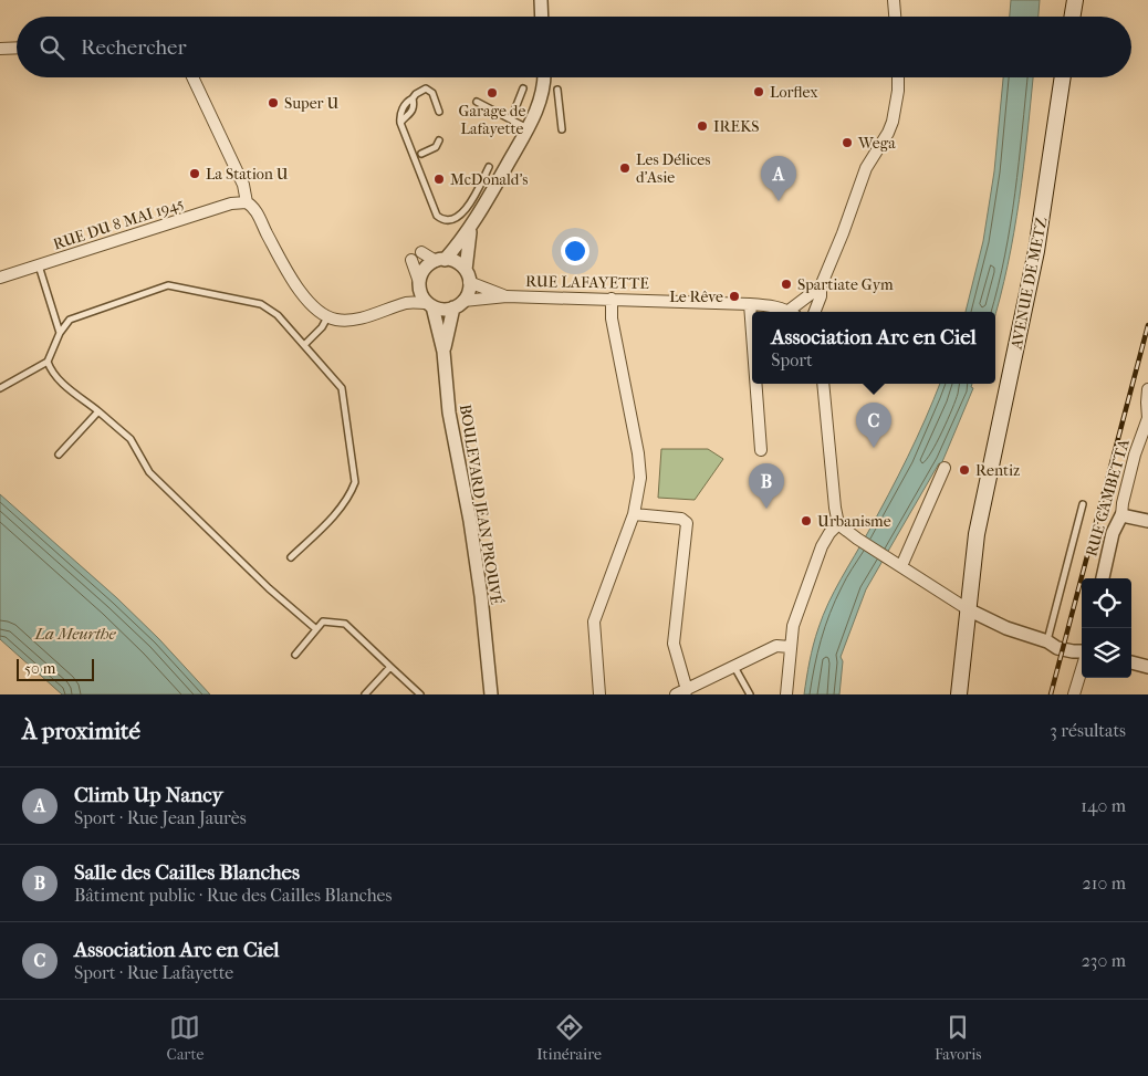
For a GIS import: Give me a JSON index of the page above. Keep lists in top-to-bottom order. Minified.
{"streets":{"main road":["AVENUE DE METZ"],"street":["RUE DU 8 MAI 1945","RUE LAFAYETTE","RUE GAMBETTA","BOULEVARD JEAN PROUVÉ"]},"crossings":[["RUE LAFAYETTE","BOULEVARD JEAN PROUVÉ"]],"water":["La Meurthe"],"places":["Lorflex","Garage de Lafayette","Super U","IREKS","Wega","Les Délices d'Asie","La Station U","McDonald's","Spartiate Gym","Le Rêve","Rentiz","Urbanisme"],"scale_bar":"50 m","page":{"search":"Rechercher","pins":["A","C","B"],"popup":["Association Arc en Ciel","Sport"],"scale":"50 m","heading":["À proximité","3 résultats"],"list":[{"mark":"A","name":"Climb Up Nancy","note":"Sport · Rue Jean Jaurès","value":"140 m"},{"mark":"B","name":"Salle des Cailles Blanches","note":"Bâtiment public · Rue des Cailles Blanches","value":"210 m"},{"mark":"C","name":"Association Arc en Ciel","note":"Sport · Rue Lafayette","value":"230 m"}],"nav":["Carte","Itinéraire","Favoris"]}}
